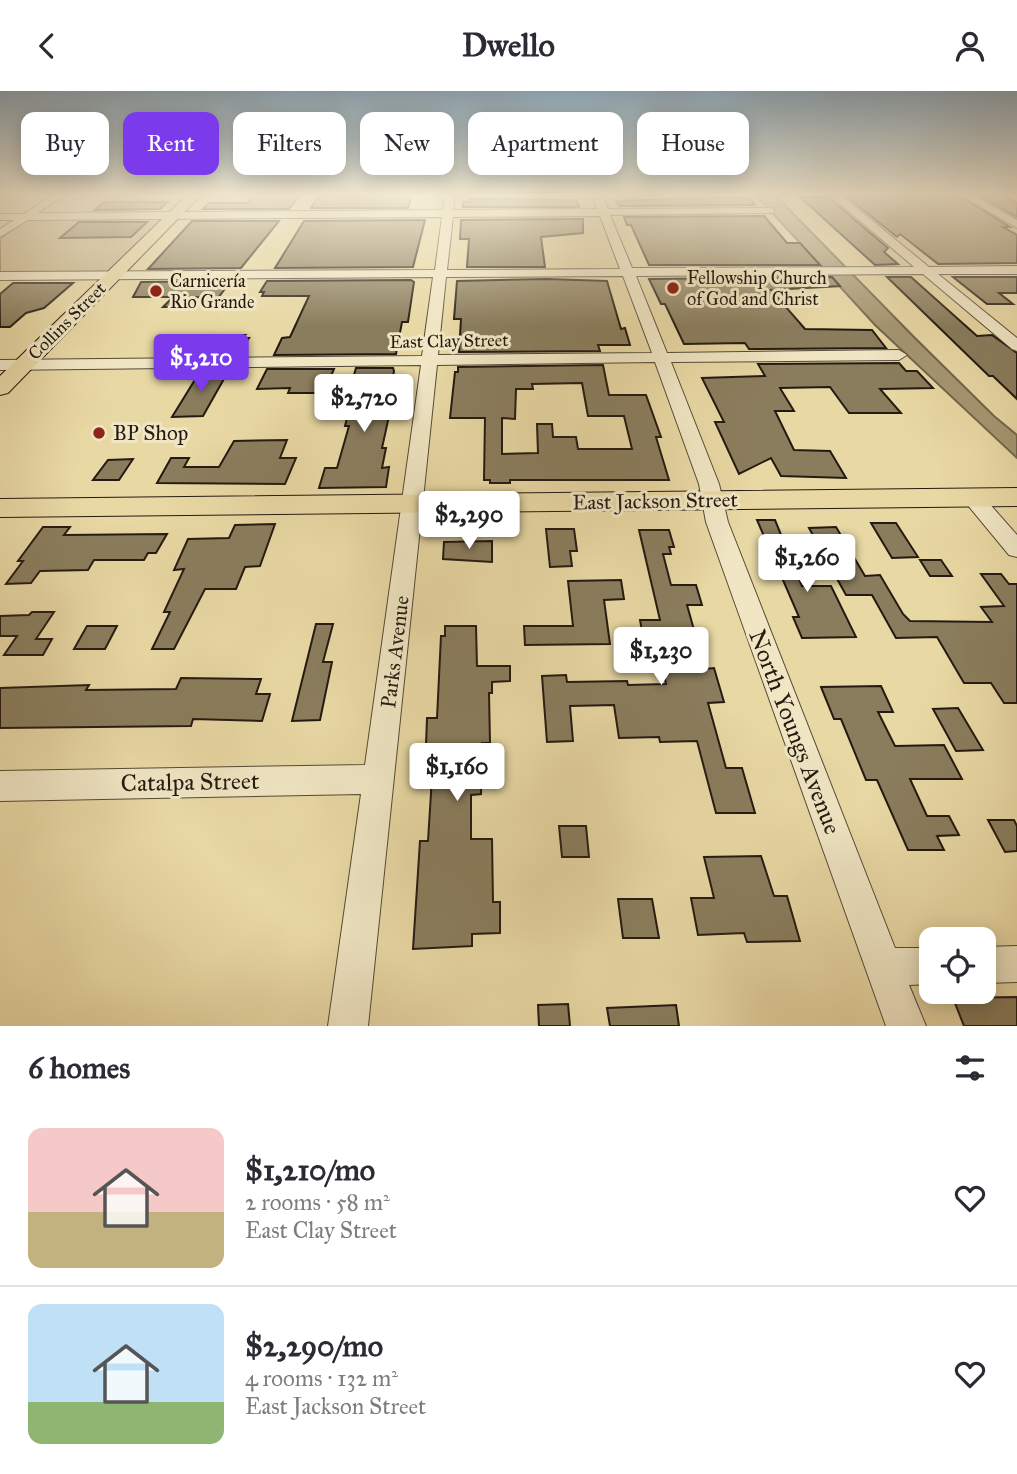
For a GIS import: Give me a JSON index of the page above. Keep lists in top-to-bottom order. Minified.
{"streets":{"main road":["Collins Street","East Jackson Street"],"street":["East Clay Street","Parks Avenue","North Youngs Avenue","Catalpa Street"]},"crossings":[["Collins Street","East Clay Street"],["East Clay Street","Parks Avenue"],["East Clay Street","North Youngs Avenue"],["East Jackson Street","Parks Avenue"],["East Jackson Street","North Youngs Avenue"],["Parks Avenue","Catalpa Street"]],"places":["Fellowship Church of God and Christ","Carnicería Rio Grande","BP Shop"],"page":{"header":"Dwello","chip":["Buy","Rent","Filters","New","Apartment","House"],"price":["$1,210","$2,720","$2,290","$1,260","$1,230","$1,160"],"heading":"6 homes","list":[{"name":"$1,210/mo","note":"2 rooms · 58 m² · East Clay Street"},{"name":"$2,290/mo","note":"4 rooms · 132 m² · East Jackson Street"}]}}
